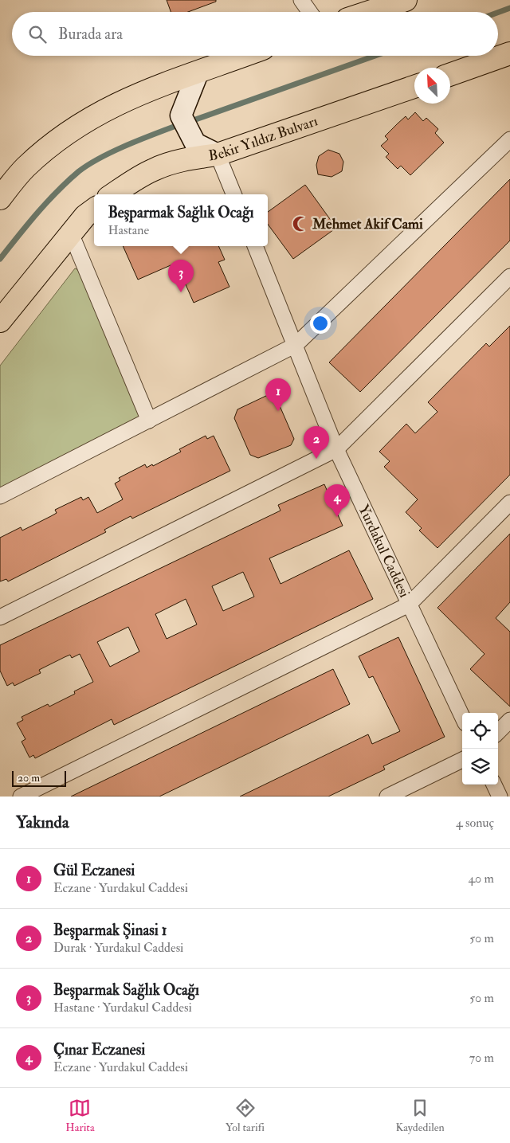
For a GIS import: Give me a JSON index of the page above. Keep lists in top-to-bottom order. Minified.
{"streets":{"main road":["Bekir Yıldız Bulvarı"],"street":["Yurdakul Caddesi"]},"places":{"mosque":["Mehmet Akif Cami"]},"scale_bar":"20 m","north":"top left","page":{"search":"Burada ara","popup":["Beşparmak Sağlık Ocağı","Hastane"],"pins":["3","1","2","4"],"scale":"20 m","heading":["Yakında","4 sonuç"],"list":[{"mark":"1","name":"Gül Eczanesi","note":"Eczane · Yurdakul Caddesi","value":"40 m"},{"mark":"2","name":"Beşparmak Şinasi 1","note":"Durak · Yurdakul Caddesi","value":"50 m"},{"mark":"3","name":"Beşparmak Sağlık Ocağı","note":"Hastane · Yurdakul Caddesi","value":"50 m"},{"mark":"4","name":"Çınar Eczanesi","note":"Eczane · Yurdakul Caddesi","value":"70 m"}],"nav":["Harita","Yol tarifi","Kaydedilen"]}}
